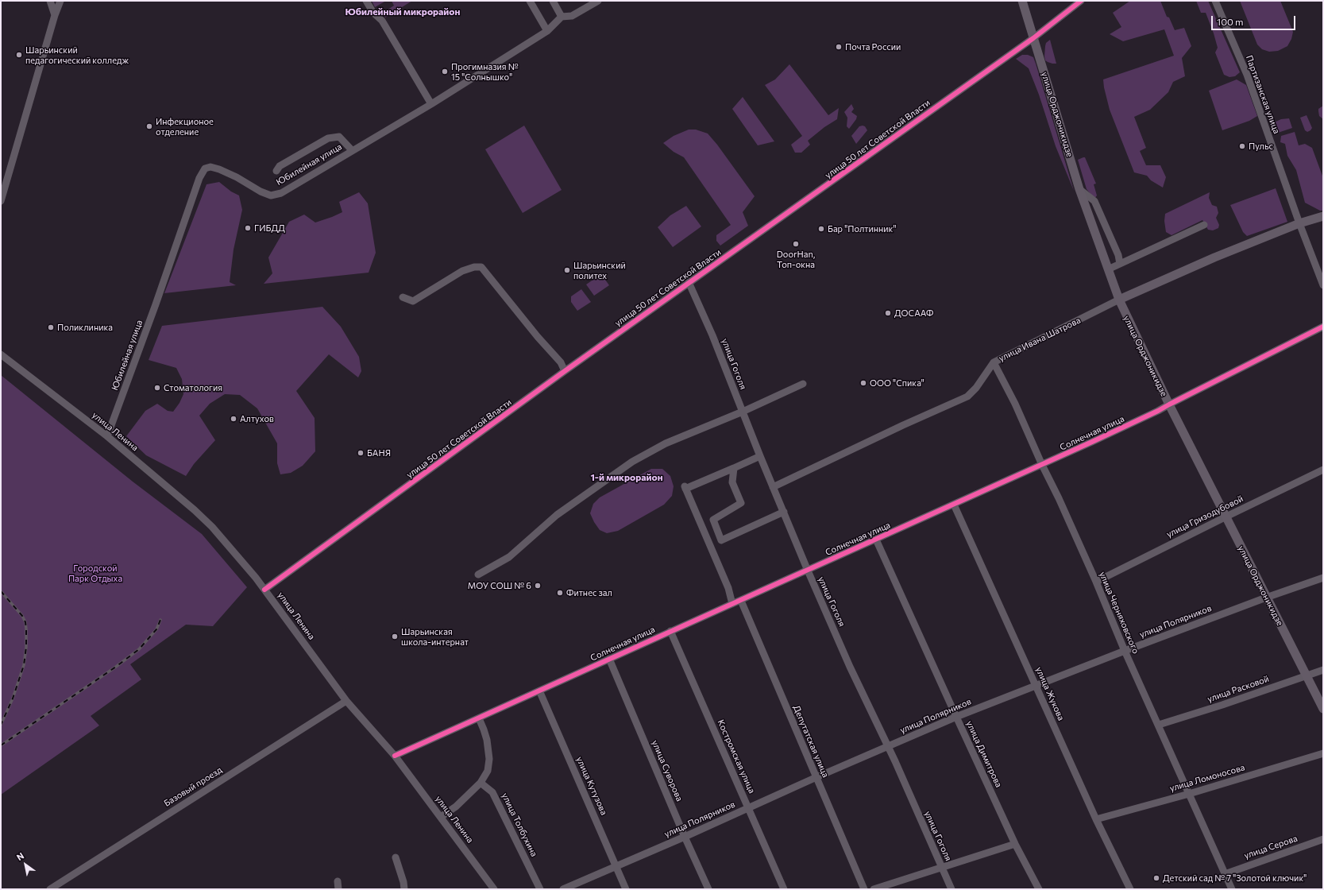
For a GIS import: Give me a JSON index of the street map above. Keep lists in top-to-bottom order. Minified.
{"streets":{"main road":["улица Орджоникидзе","улица Ивана Шатрова"],"street":["Партизанская улица","улица 50 лет Советской Власти","Юбилейная улица","улица Гоголя","улица Ленина","Солнечная улица","улица Гризодубовой","улица Черняховского","улица Полярников","улица Расковой","улица Жукова","Депутатская улица","улица Димитрова","Костромская улица","улица Суворова","улица Ломоносова","улица Кутузова","Базовый проезд","улица Толбухина","улица Серова"]},"crossings":[["Партизанская улица","улица Ивана Шатрова"],["улица Орджоникидзе","улица 50 лет Советской Власти"],["улица Орджоникидзе","улица Ивана Шатрова"],["улица Орджоникидзе","Солнечная улица"],["улица Орджоникидзе","улица Гризодубовой"],["улица Орджоникидзе","улица Полярников"],["улица Орджоникидзе","улица Расковой"],["улица 50 лет Советской Власти","улица Гоголя"],["улица 50 лет Советской Власти","улица Ленина"],["Юбилейная улица","улица Ленина"],["улица Ивана Шатрова","улица Гоголя"],["улица Ивана Шатрова","улица Черняховского"],["улица Гоголя","Солнечная улица"],["улица Гоголя","улица Полярников"],["улица Ленина","Солнечная улица"],["улица Ленина","Базовый проезд"],["Солнечная улица","улица Черняховского"],["Солнечная улица","улица Жукова"],["Солнечная улица","Депутатская улица"],["Солнечная улица","улица Димитрова"],["Солнечная улица","Костромская улица"],["Солнечная улица","улица Суворова"],["Солнечная улица","улица Кутузова"],["улица Гризодубовой","улица Черняховского"],["улица Черняховского","улица Полярников"],["улица Черняховского","улица Расковой"],["улица Черняховского","улица Ломоносова"],["улица Черняховского","улица Серова"],["улица Полярников","улица Жукова"],["улица Полярников","Депутатская улица"],["улица Полярников","улица Димитрова"],["улица Полярников","Костромская улица"],["улица Полярников","улица Суворова"],["улица Полярников","улица Кутузова"],["улица Жукова","улица Ломоносова"]],"districts":["Юбилейный микрорайон","1-й микрорайон"],"parks":["Городской Парк Отдыха"],"places":["Почта России","Шарьинский педагогический колледж","Прогимназия № 15 \"Солнышко\"","Инфекционое отделение","Пульс","ГИБДД","Бар \"Полтинник\"","DoorHan, Топ-окна","Шарьинский политех","ДОСААФ","Поликлиника","ООО \"Спика\"","Стоматология","Алтухов","БАНЯ","МОУ СОШ № 6","Фитнес зал","Шарьинская школа-интернат","Детский сад № 7 \"Золотой ключик\""],"scale_bar":"100 m","north":"top left"}
